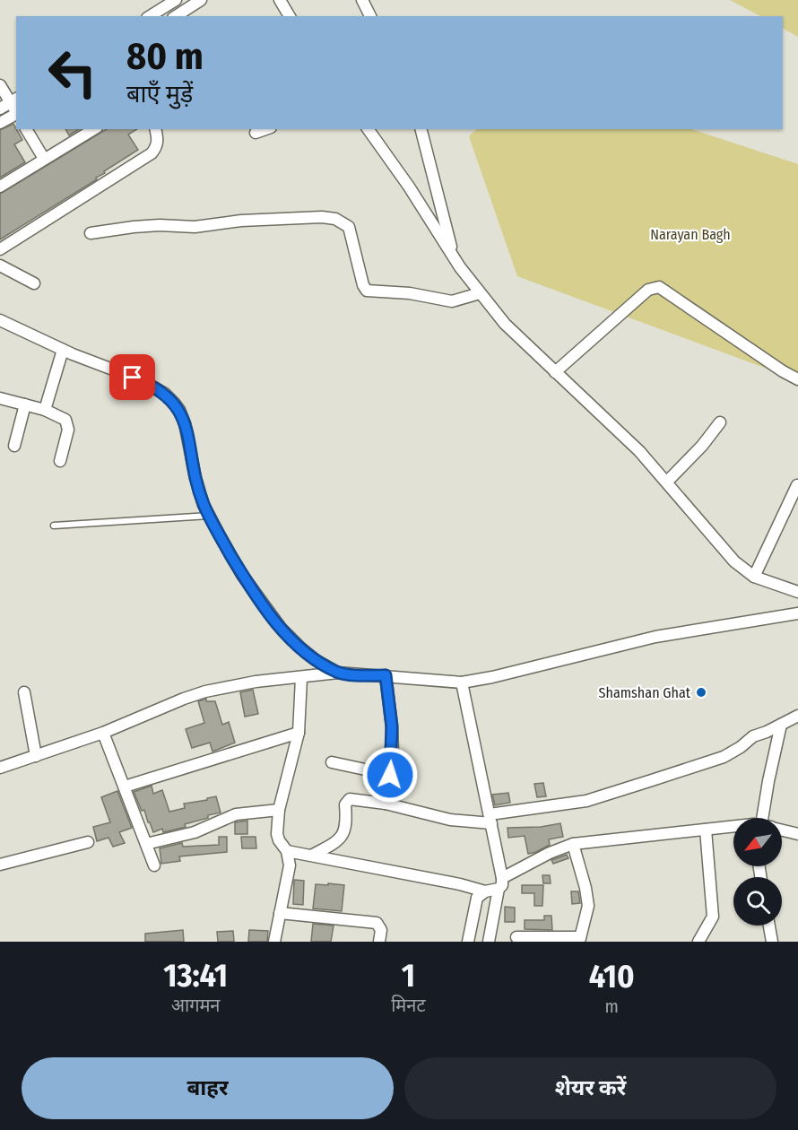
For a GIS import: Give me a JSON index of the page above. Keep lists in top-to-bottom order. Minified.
{"parks":["Narayan Bagh"],"places":["Shamshan Ghat"],"north":"bottom left","page":{"turn":["80 m","बाएँ मुड़ें"],"eta":["13:41","आगमन","1","मिनट","410","m"],"buttons":["बाहर","शेयर करें"]}}
